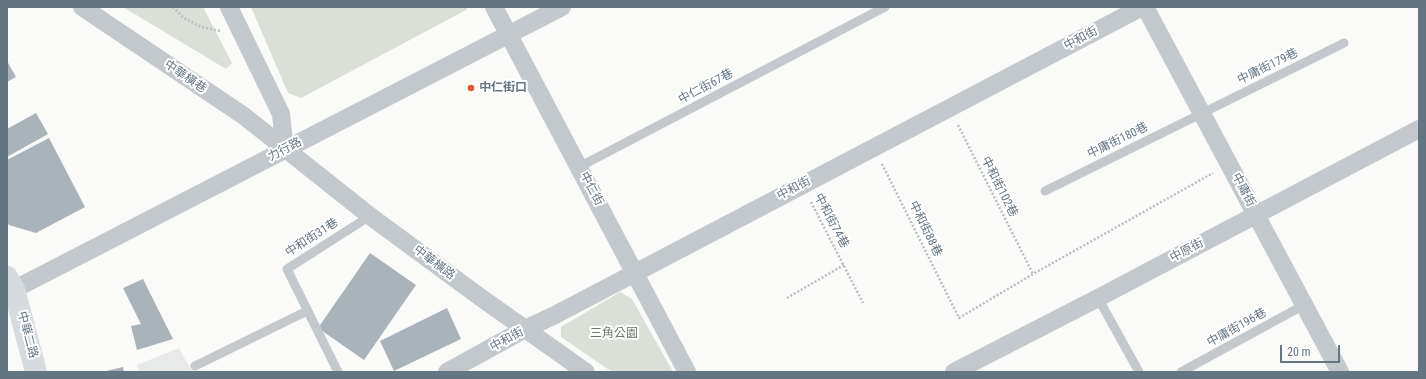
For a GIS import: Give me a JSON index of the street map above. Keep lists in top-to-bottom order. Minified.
{"streets":{"main road":["中華二路"],"street":["中和街","中華橫巷","力行路","中仁街","中庸街","中原街","中華橫路"],"lane":["中庸街179巷","中仁街67巷","中庸街180巷","中和街31巷","中庸街196巷"],"path":["中和街102巷","中和街74巷","中和街88巷"]},"crossings":[["中和街","中和街102巷"],["中和街","中仁街"],["中和街","中和街74巷"],["中和街","中和街88巷"],["中和街","中華橫路"],["中庸街179巷","中庸街180巷"],["中庸街179巷","中庸街"],["中華橫巷","力行路"],["中華橫巷","中華橫路"],["中仁街67巷","中仁街"],["中庸街180巷","中庸街"],["力行路","中仁街"],["力行路","中華橫路"],["力行路","中華二路"],["中和街102巷","中和街88巷"],["中庸街","中原街"],["中庸街","中庸街196巷"],["中和街31巷","中華橫路"]],"parks":["三角公園"],"places":["中仁街口"],"scale_bar":"20 m"}
